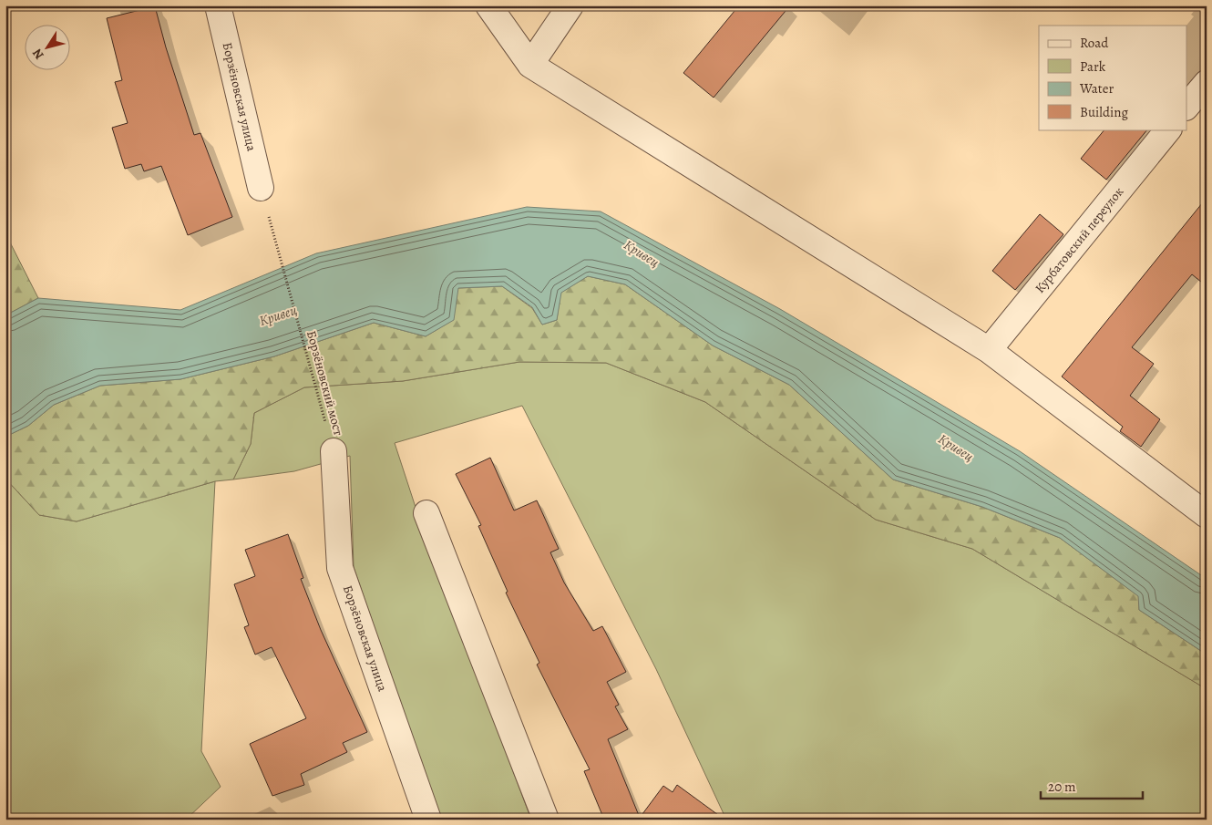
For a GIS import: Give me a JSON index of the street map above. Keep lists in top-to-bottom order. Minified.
{"streets":{"street":["Борзёновская улица","Курбатовский переулок"],"path":["Борзёновский мост"]},"crossings":[["Борзёновская улица","Борзёновский мост"]],"water":["Кривец"],"legend":["Road","Park","Water","Building"],"scale_bar":"20 m","north":"bottom left"}
